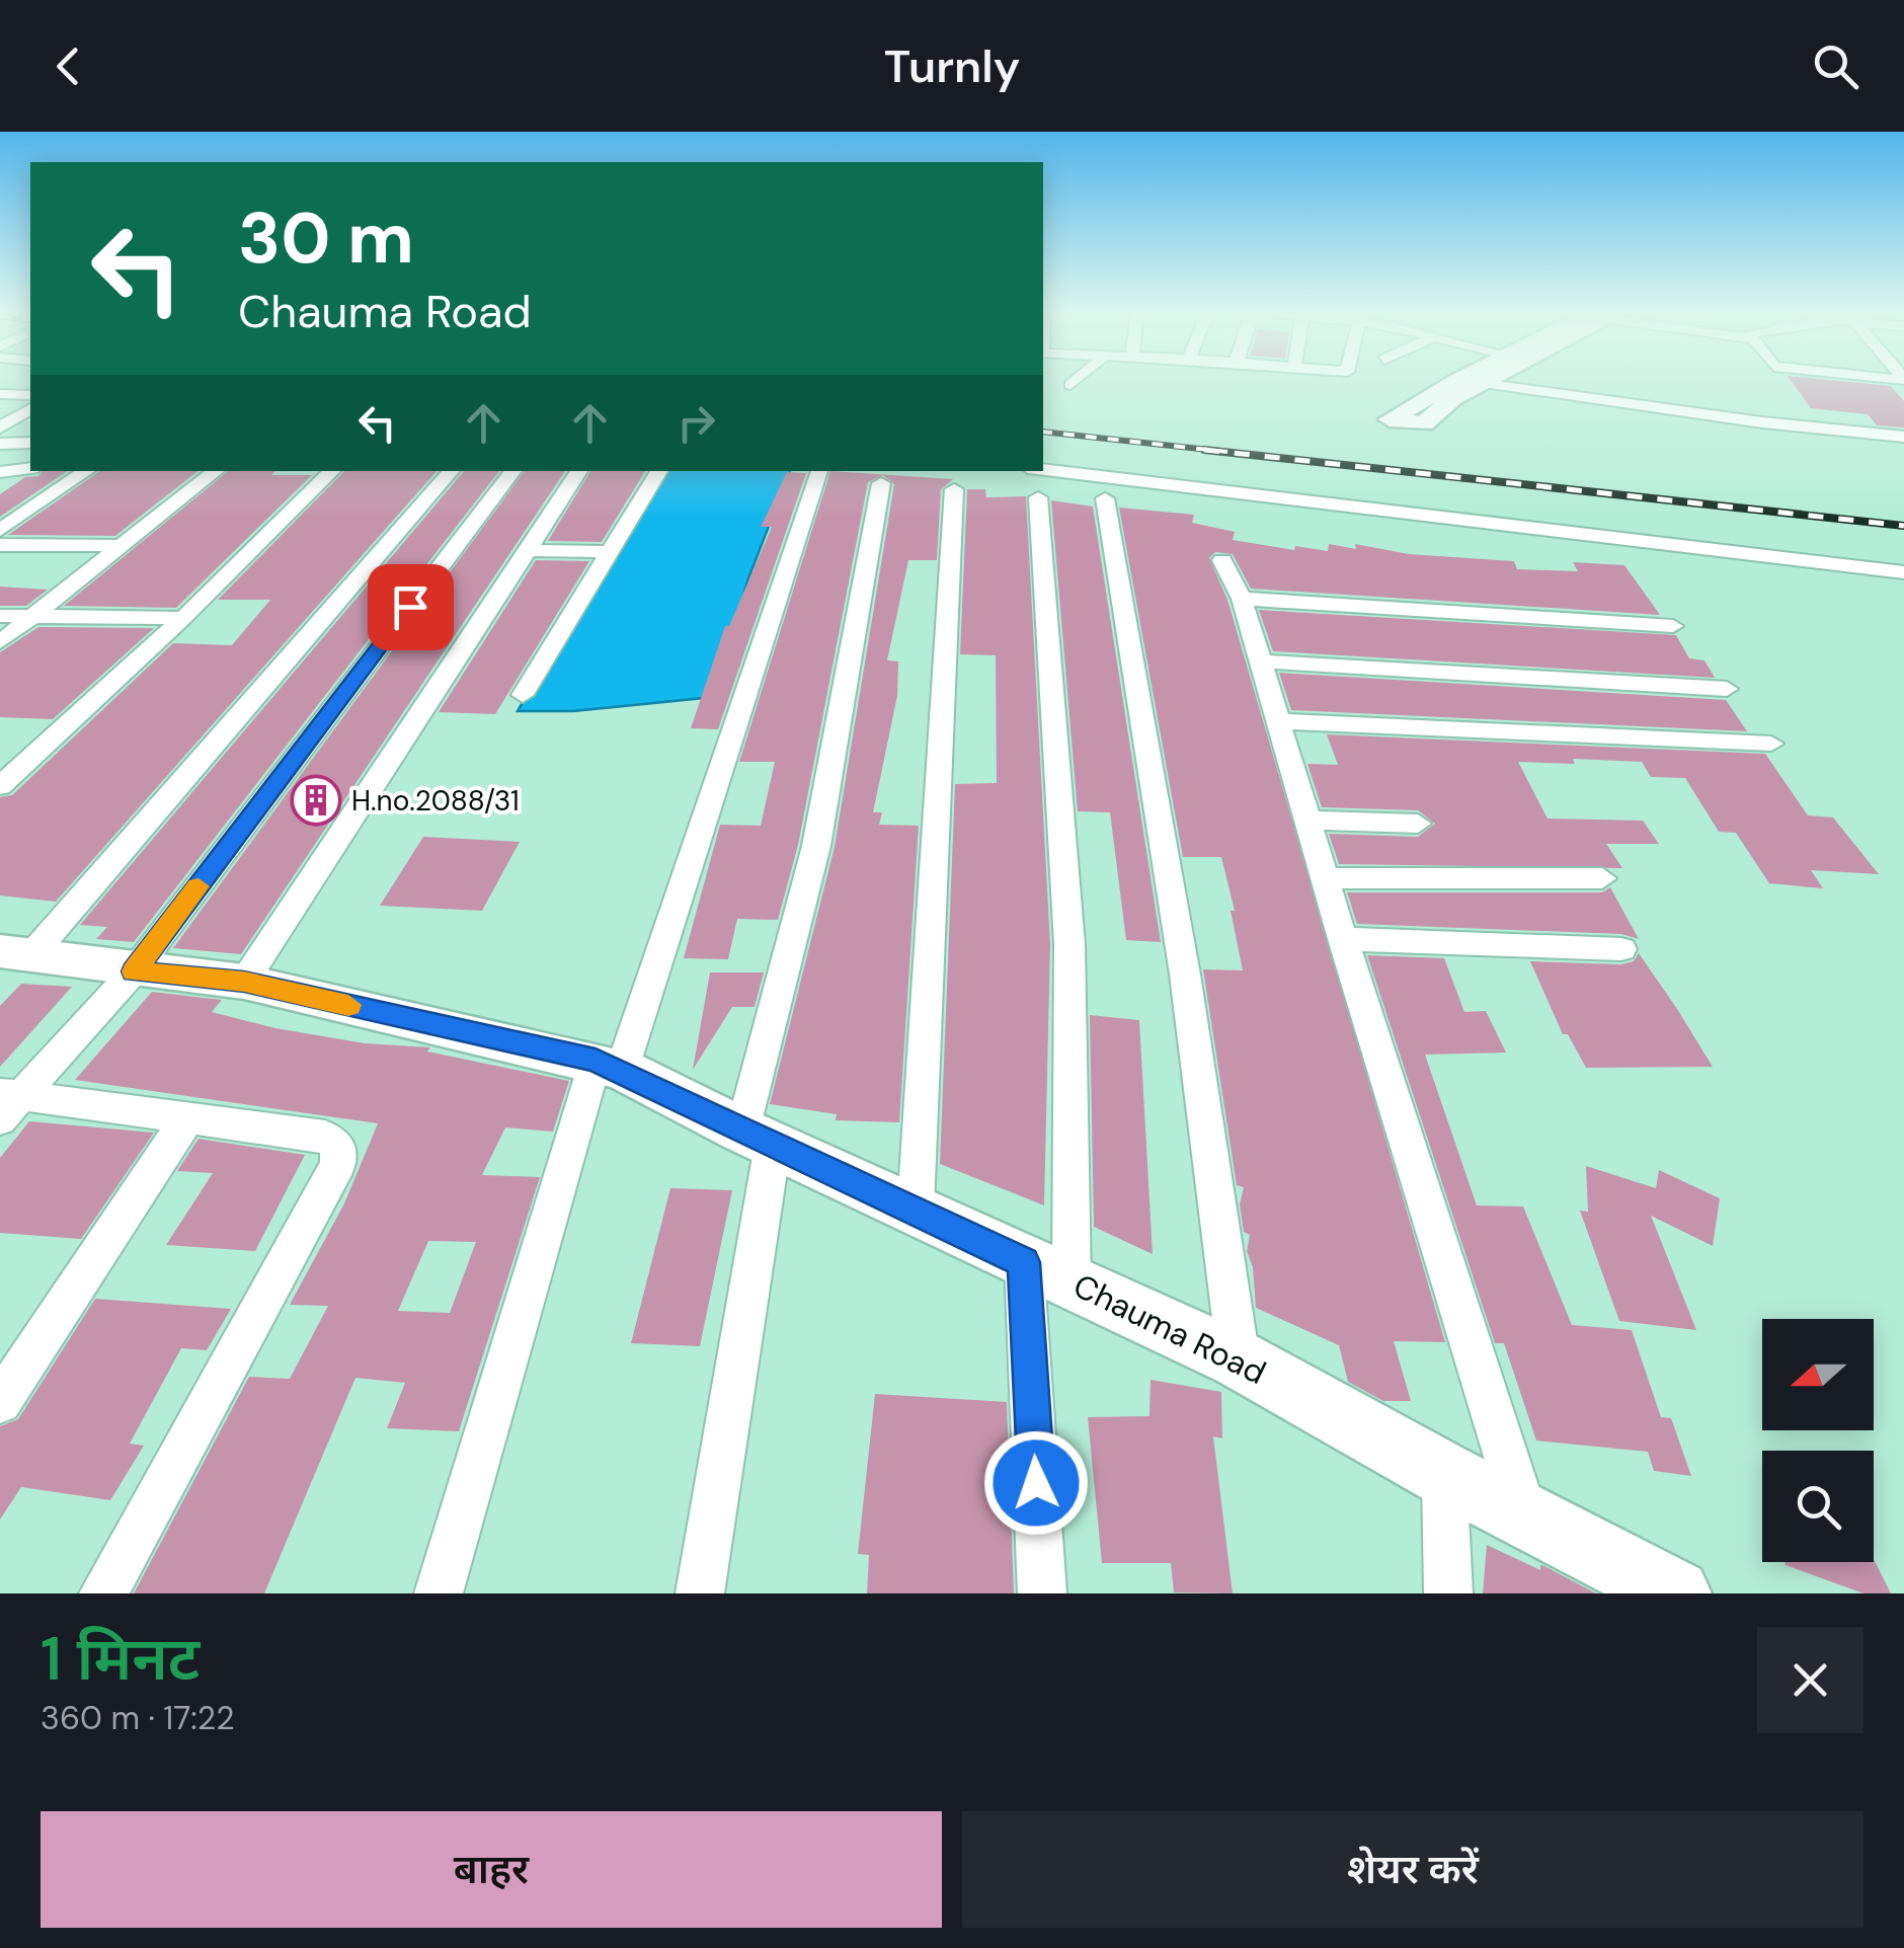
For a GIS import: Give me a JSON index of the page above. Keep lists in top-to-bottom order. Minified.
{"streets":{"main road":["Chauma Road"]},"places":{"building":["H.no.2088/31"]},"north":"left","page":{"header":"Turnly","turn":["30 m","Chauma Road"],"heading":["1 मिनट","360 m · 17:22"],"buttons":["बाहर","शेयर करें"]}}
